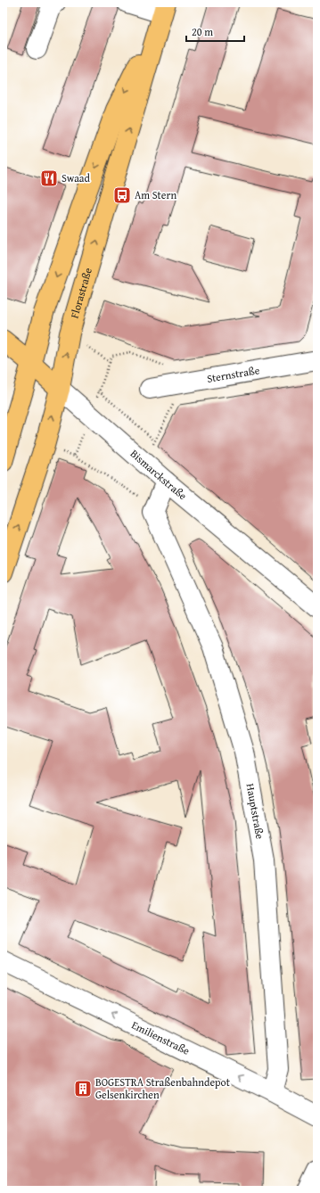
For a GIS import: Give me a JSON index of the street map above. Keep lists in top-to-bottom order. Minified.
{"streets":{"main road":["Florastraße","Bismarckstraße"],"street":["Sternstraße","Hauptstraße","Emilienstraße"]},"crossings":[["Florastraße","Bismarckstraße"],["Bismarckstraße","Hauptstraße"],["Hauptstraße","Emilienstraße"]],"one_way":["Emilienstraße"],"places":{"restaurant":["Swaad"],"bus stop":["Am Stern"],"building":["BOGESTRA Straßenbahndepot Gelsenkirchen"]},"scale_bar":"20 m"}
